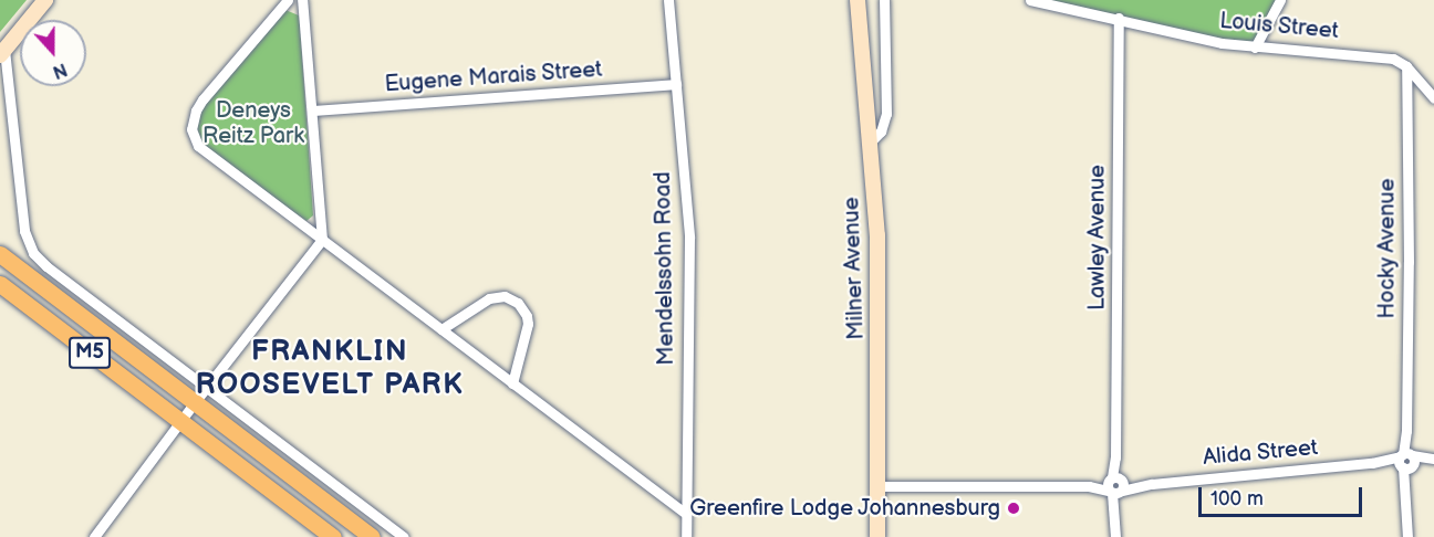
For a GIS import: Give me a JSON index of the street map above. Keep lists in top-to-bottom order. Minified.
{"streets":{"main road":["Milner Avenue","M5"],"street":["Louis Street","Eugene Marais Street","Lawley Avenue","Hocky Avenue","Mendelssohn Road","Alida Street"]},"crossings":[["Louis Street","Lawley Avenue"],["Louis Street","Hocky Avenue"],["Eugene Marais Street","Mendelssohn Road"],["Lawley Avenue","Alida Street"],["Hocky Avenue","Alida Street"],["Milner Avenue","Alida Street"]],"districts":["FRANKLIN ROOSEVELT PARK"],"parks":["Deneys Reitz Park"],"places":["Greenfire Lodge Johannesburg"],"scale_bar":"100 m","north":"bottom"}
